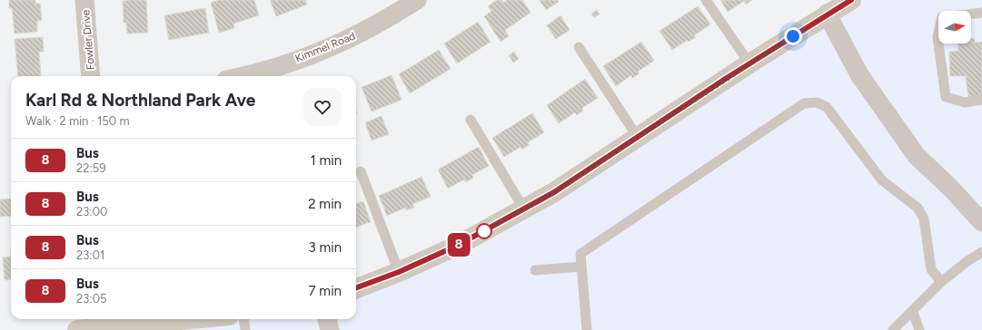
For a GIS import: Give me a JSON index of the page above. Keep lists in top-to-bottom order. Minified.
{"streets":{"street":["Fowler Drive","Kimmel Road"]},"lines":["bus line 8"],"north":"right","page":{"on_map":"8","heading":["Karl Rd & Northland Park Ave","Walk · 2 min · 150 m"],"list":[{"mark":"8","name":"Bus","note":"22:59","value":"1 min"},{"mark":"8","name":"Bus","note":"23:00","value":"2 min"},{"mark":"8","name":"Bus","note":"23:01","value":"3 min"},{"mark":"8","name":"Bus","note":"23:05","value":"7 min"}]}}
